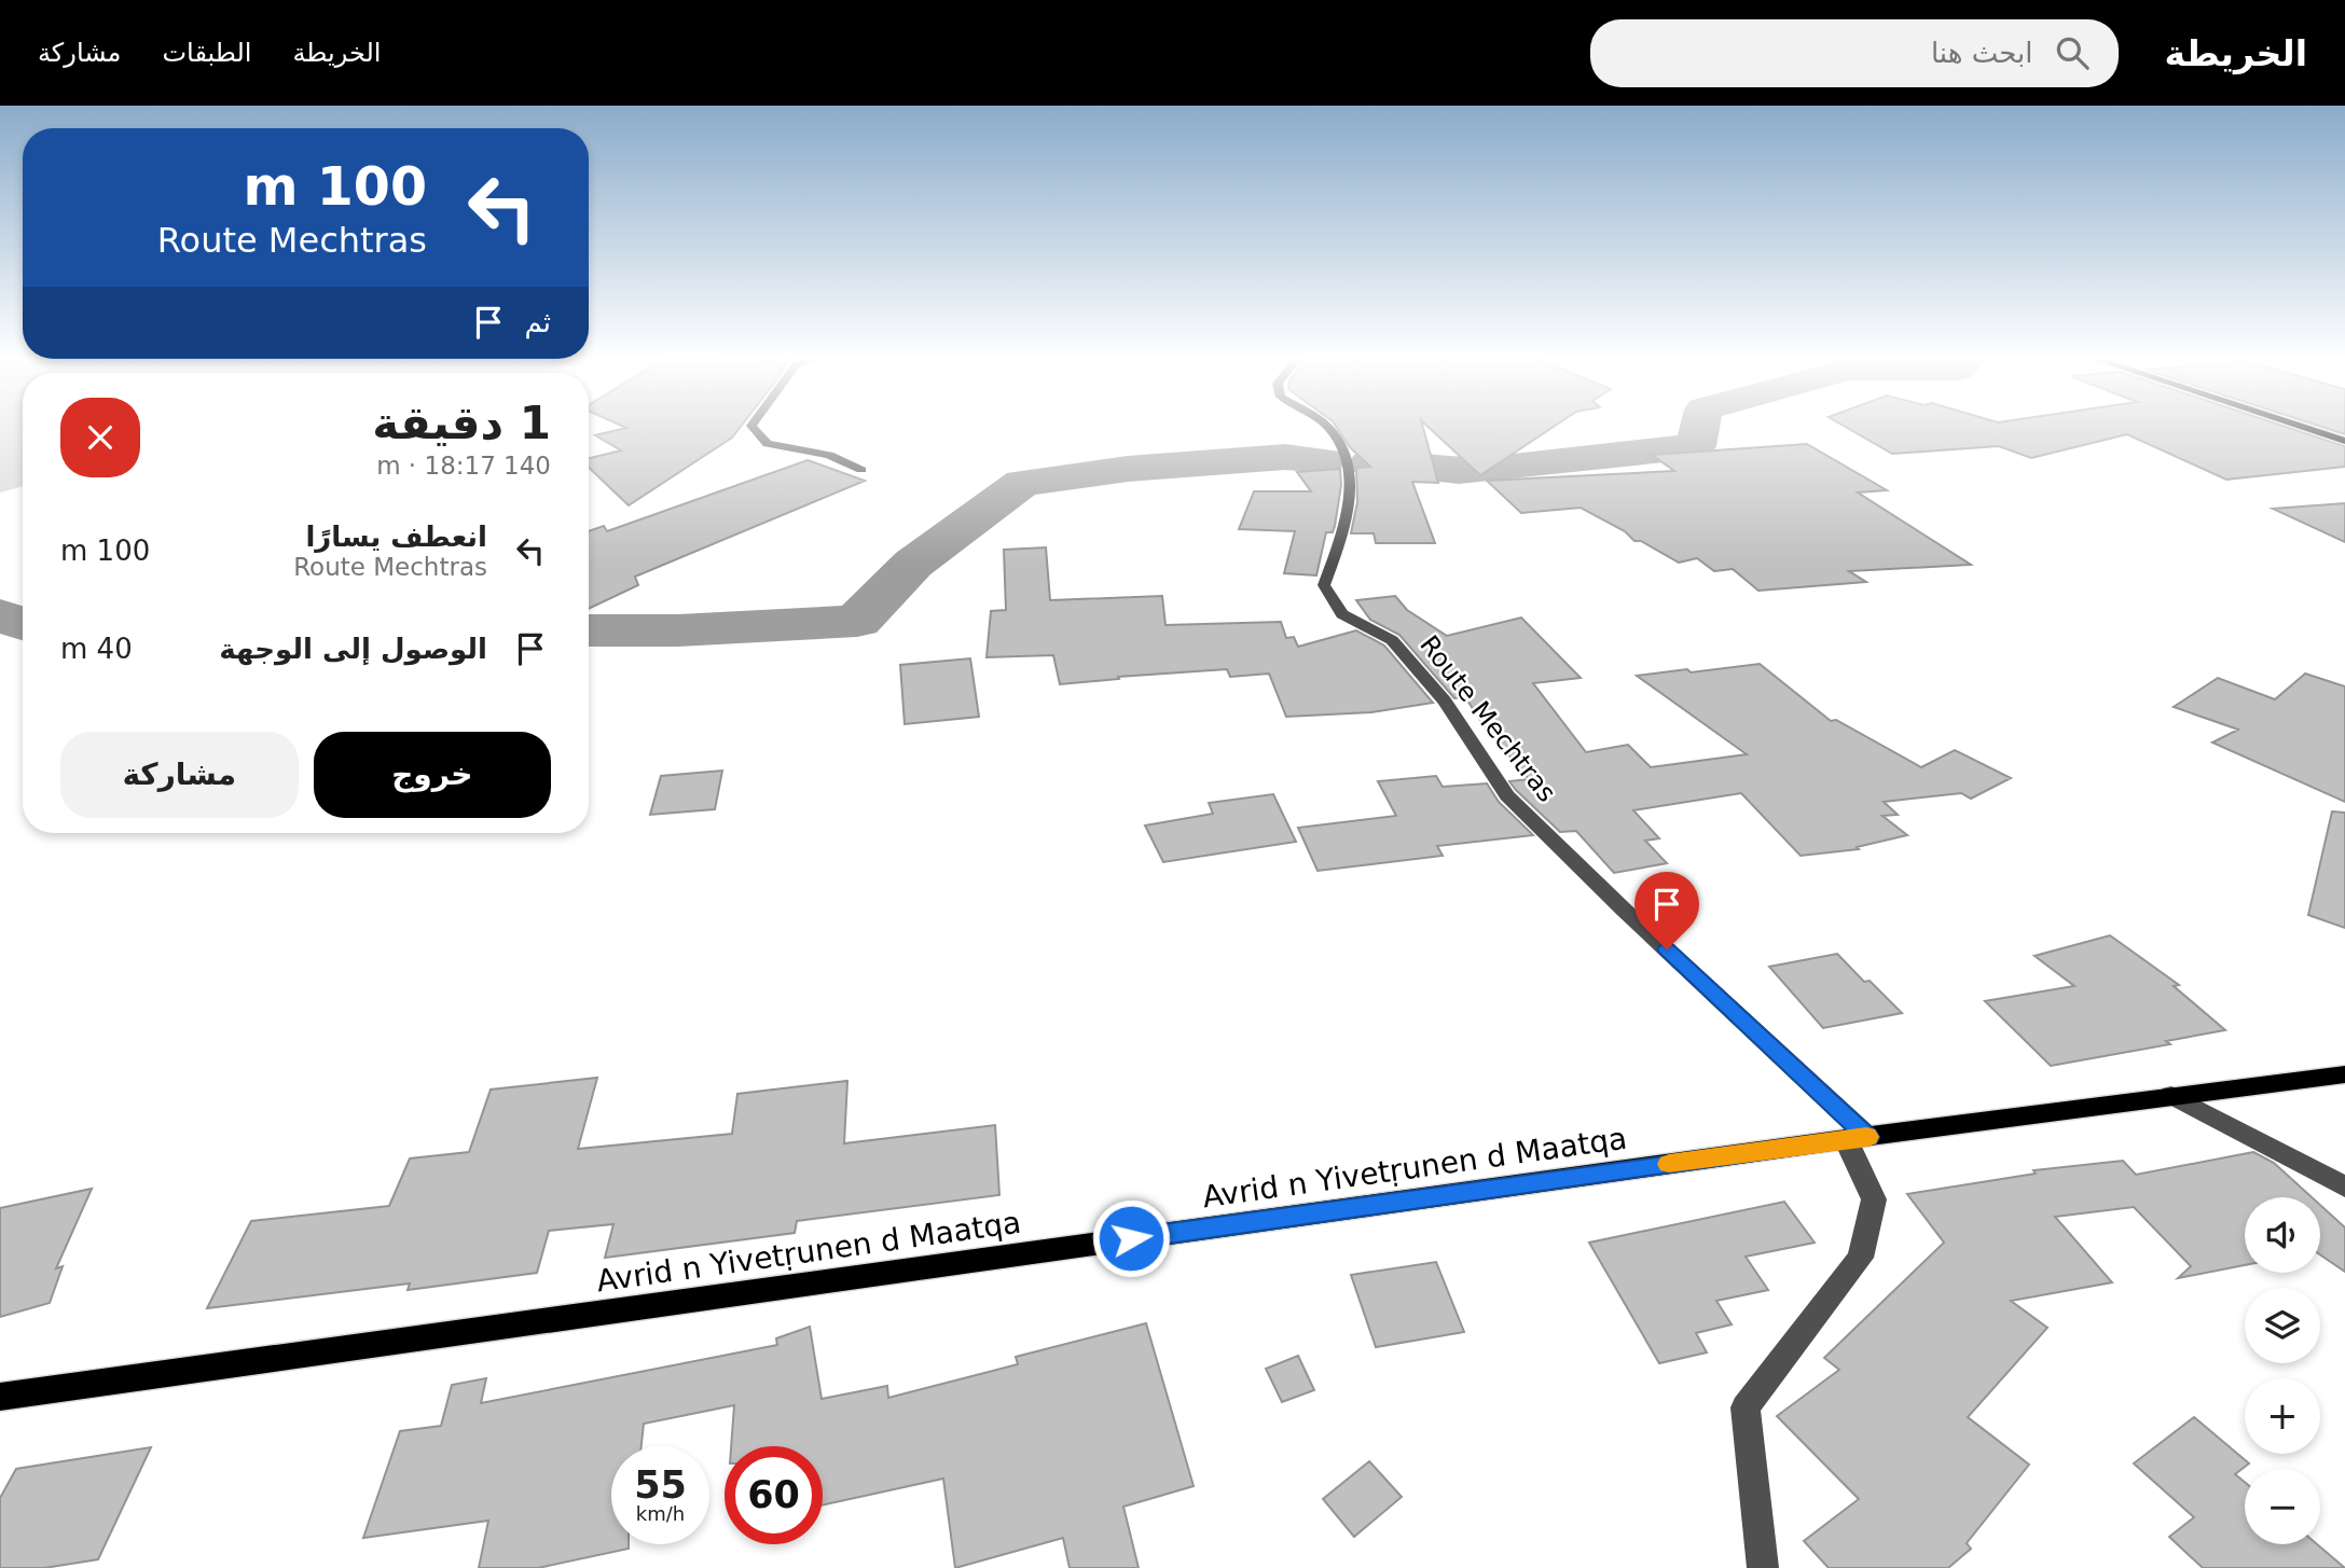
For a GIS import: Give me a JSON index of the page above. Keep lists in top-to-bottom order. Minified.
{"streets":{"main road":["Avrid n Yivetṛunen d Maatqa"],"street":["Route Mechtras"]},"crossings":[["Route Mechtras","Avrid n Yivetṛunen d Maatqa"]],"page":{"header":"الخريطة","search":"ابحث هنا","nav":["الخريطة","الطبقات","مشاركة"],"turn":["100 m","Route Mechtras"],"then":"ثم","heading":["1 دقيقة","140 m · 18:17"],"list":[{"name":"انعطف يسارًا","note":"Route Mechtras","value":"100 m"},{"name":"الوصول إلى الوجهة","value":"40 m"}],"buttons":["خروج","مشاركة"],"map_buttons":["+","−"],"speed":"55 km/h","limit":"60"}}
